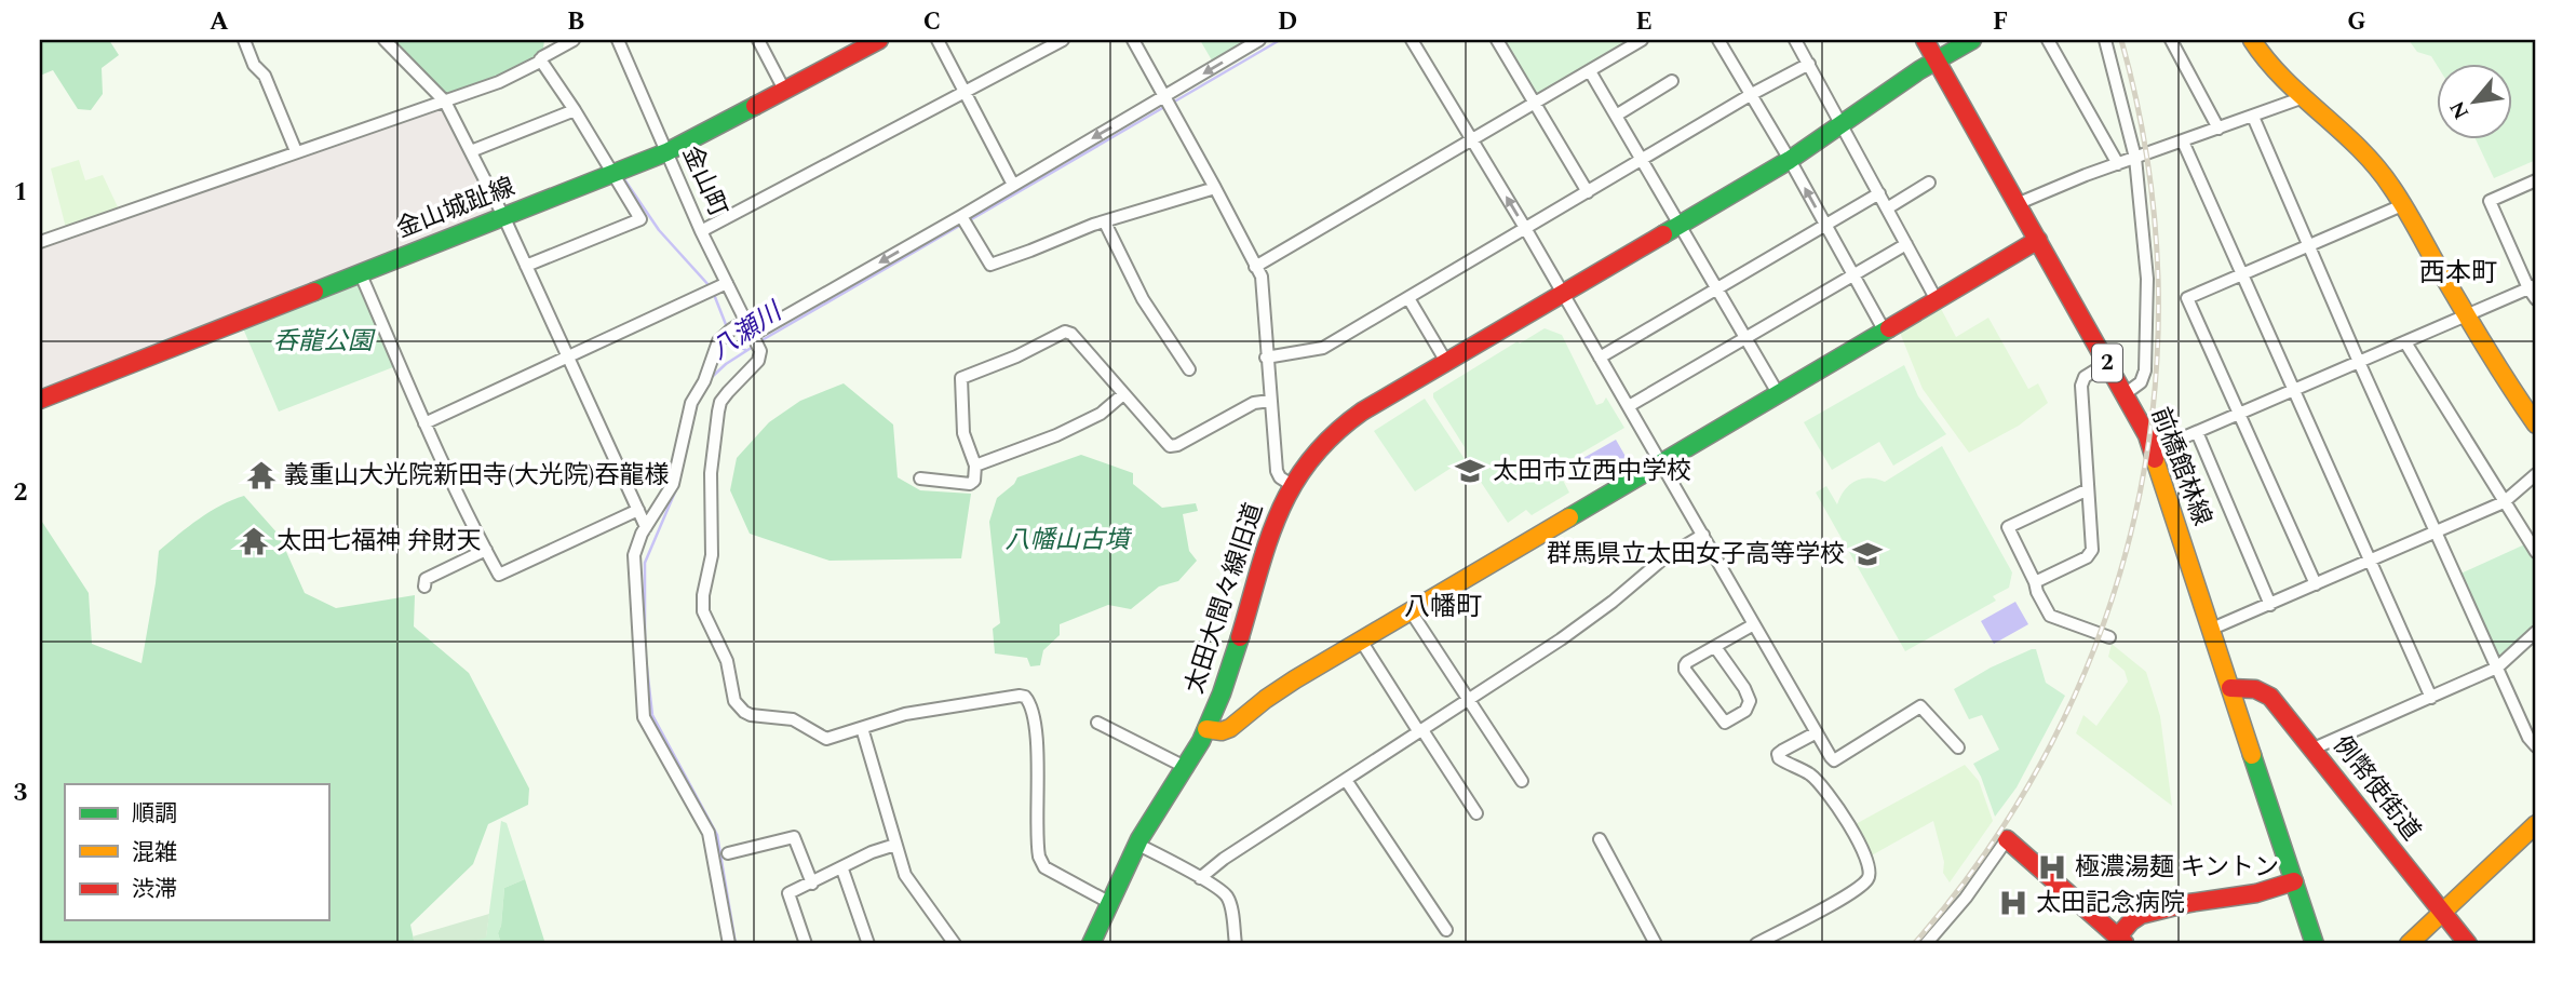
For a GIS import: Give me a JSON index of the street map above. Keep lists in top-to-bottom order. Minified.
{"streets":{"street":["金山町","金山城趾線","2","前橋館林線","太田大間々線旧道","例幣使街道"]},"crossings":[["金山町","金山城趾線"],["前橋館林線","太田大間々線旧道"],["前橋館林線","例幣使街道"]],"districts":["西本町","八幡町"],"water":["八瀬川"],"parks":["呑龍公園","八幡山古墳"],"places":{"school or university":["太田市立西中学校","群馬県立太田女子高等学校"],"temple":["義重山大光院新田寺(大光院)吞龍様","太田七福神 弁財天"],"hospital":["極濃湯麺 キントン","太田記念病院"]},"legend":["順調","混雑","渋滞"],"north":"bottom left","grid":{"columns":["A","B","C","D","E","F","G"],"rows":["1","2","3"]}}
